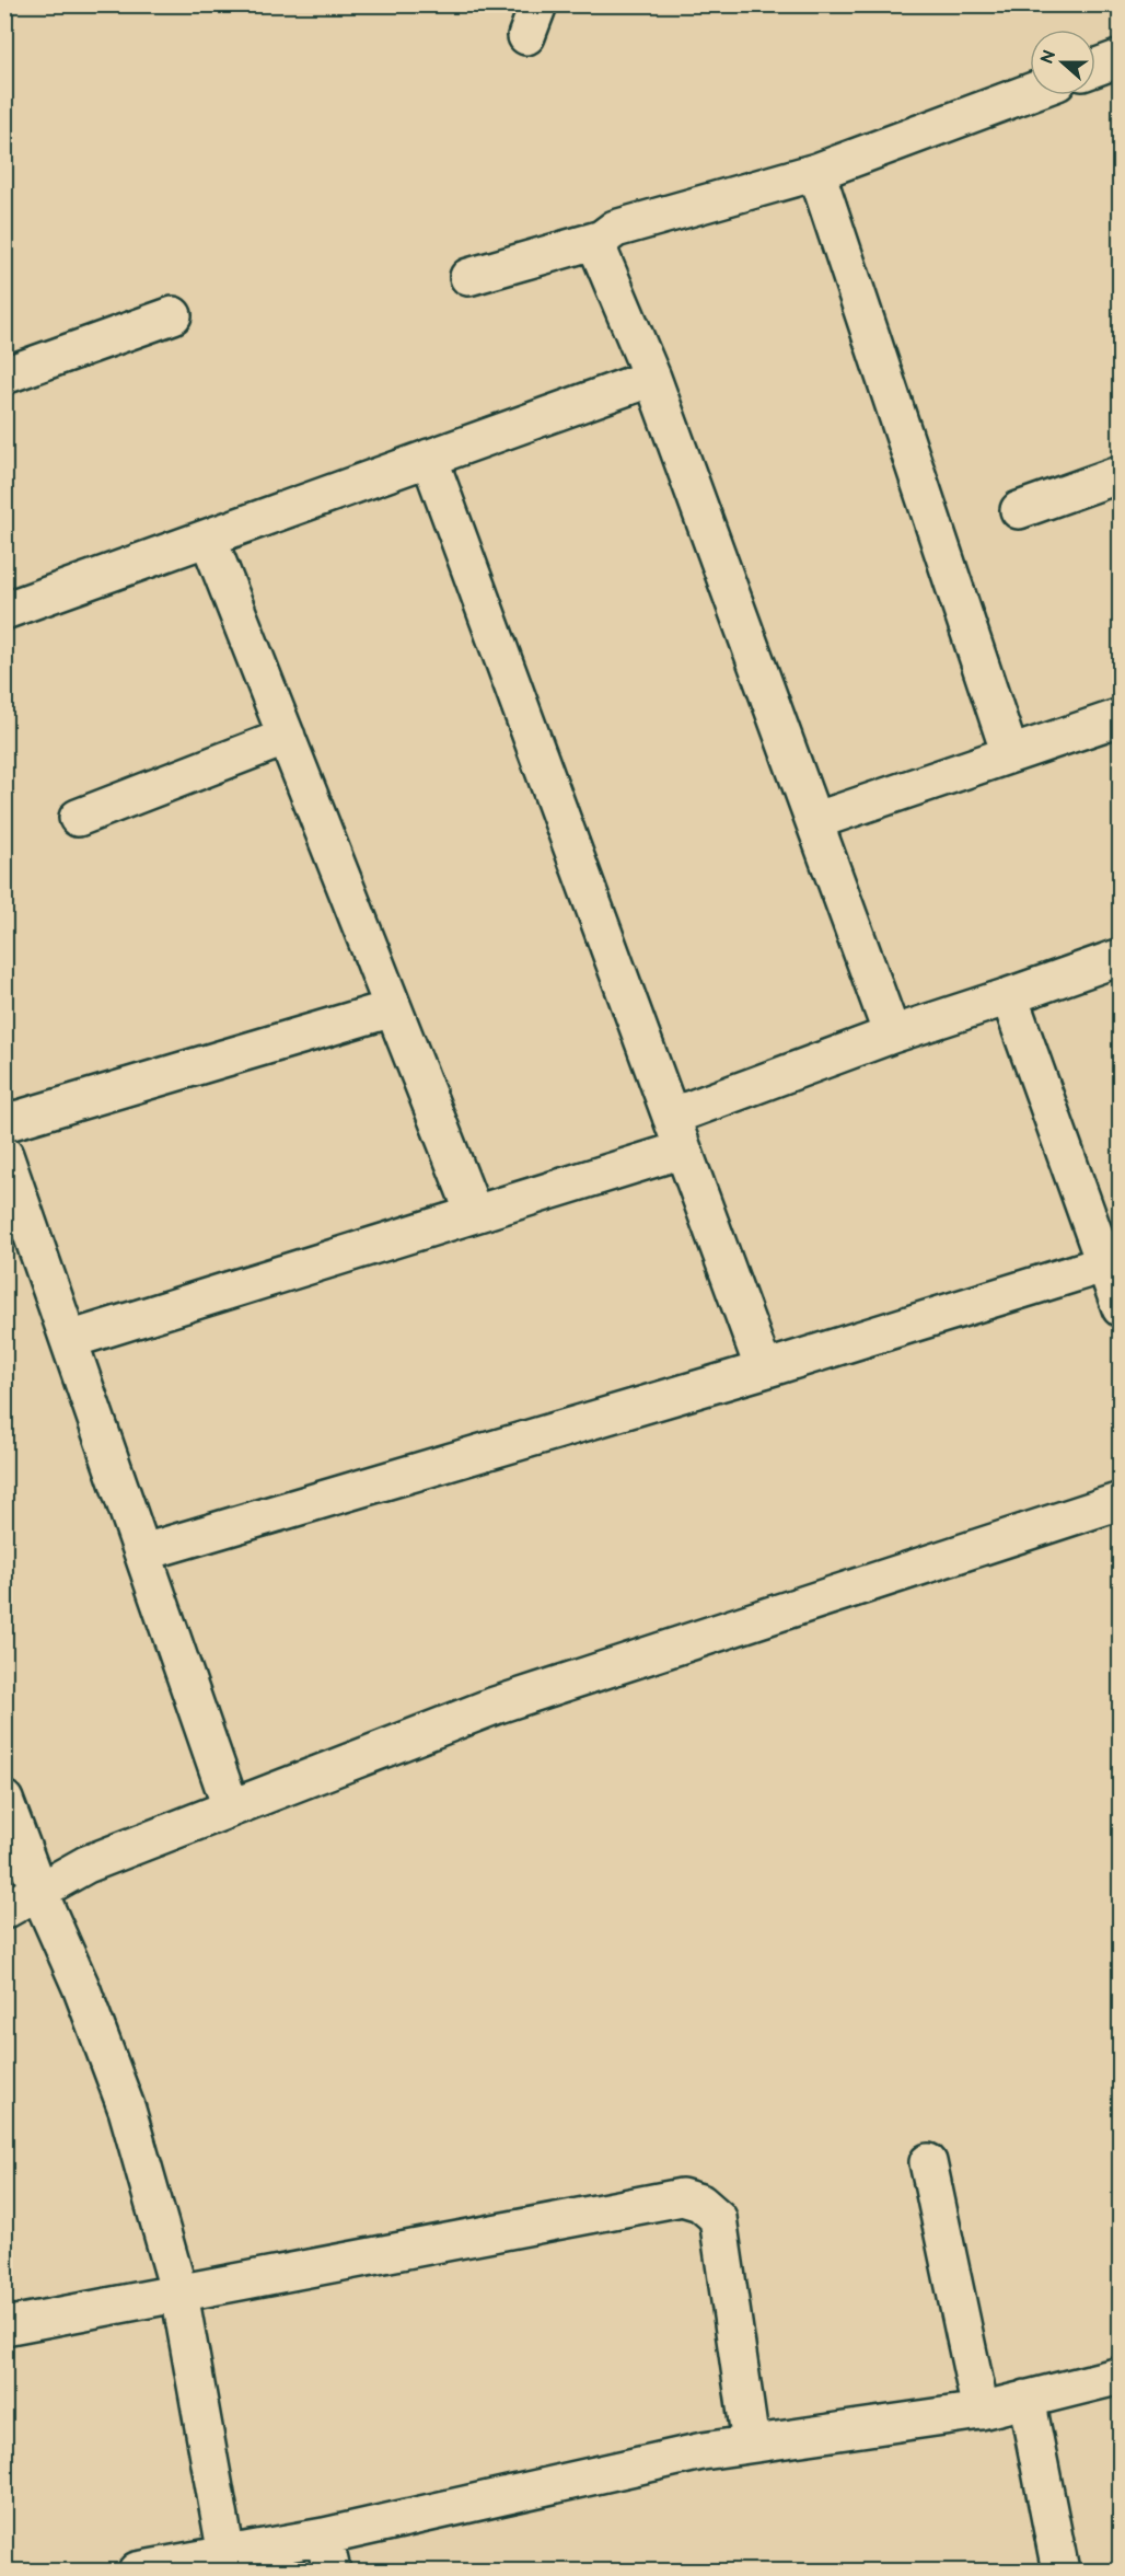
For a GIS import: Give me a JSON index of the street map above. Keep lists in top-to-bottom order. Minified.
{"north":"left"}
